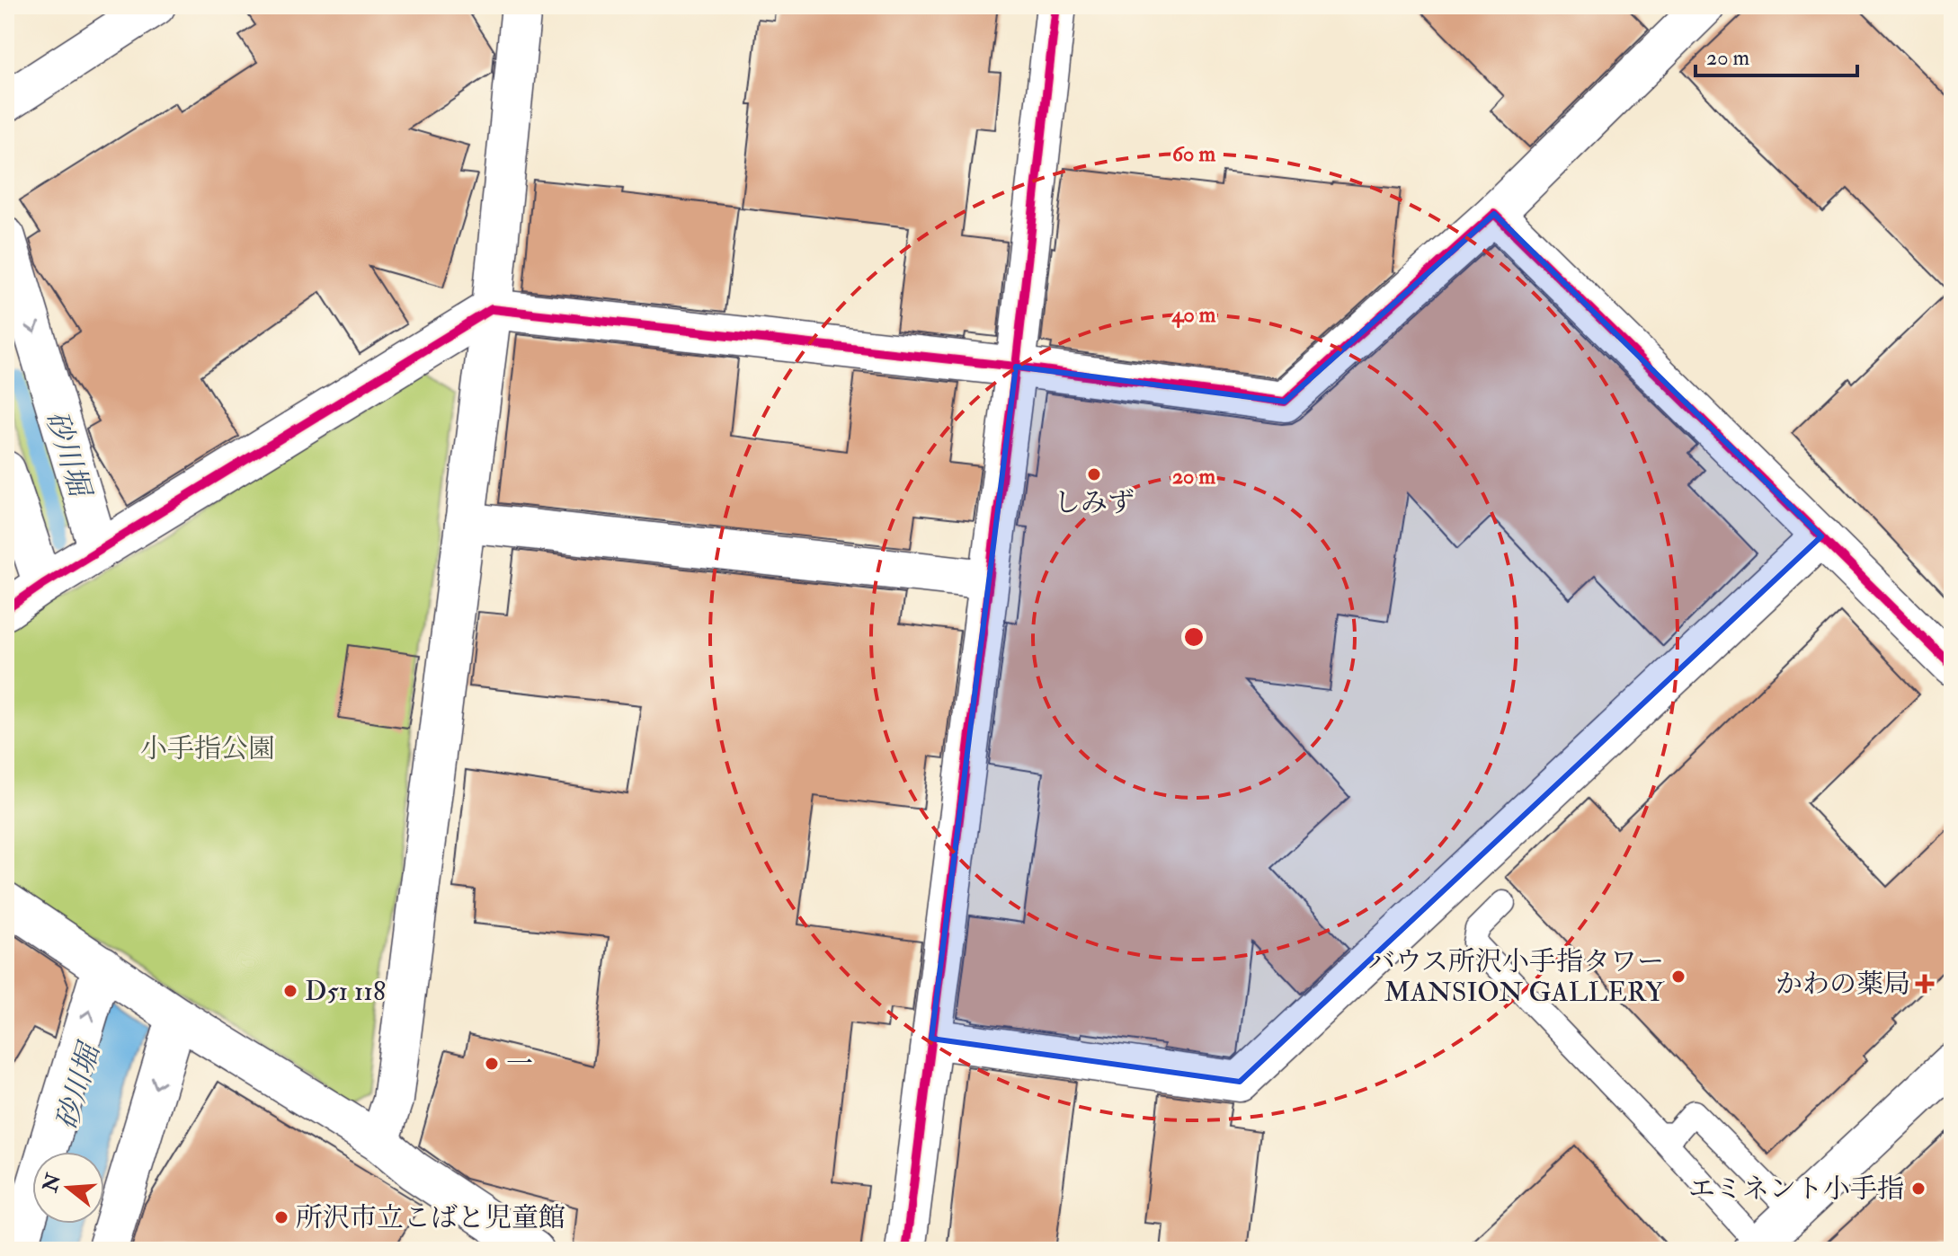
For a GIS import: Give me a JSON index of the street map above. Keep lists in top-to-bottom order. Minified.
{"water":["砂川堀"],"parks":["小手指公園"],"places":{"other":["しみず","バウス所沢小手指タワー MANSION GALLERY","D51 118","一","エミネント小手指","所沢市立こばと児童館"],"health":["かわの薬局"]},"scale_bar":"20 m","north":"left","rings":["60 m","40 m","20 m"]}
